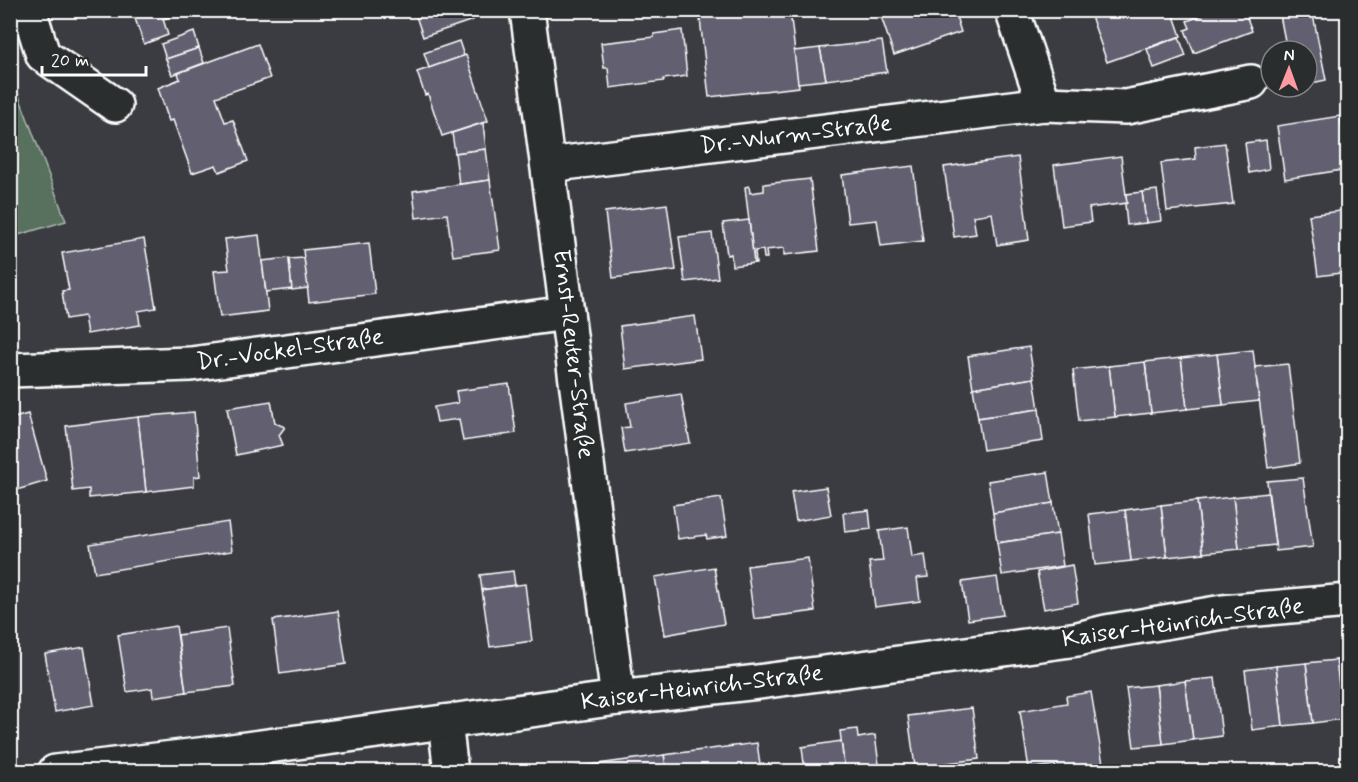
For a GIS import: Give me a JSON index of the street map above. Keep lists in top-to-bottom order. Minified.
{"streets":{"street":["Dr.-Wurm-Straße","Dr.-Vockel-Straße","Ernst-Reuter-Straße","Kaiser-Heinrich-Straße"]},"crossings":[["Dr.-Wurm-Straße","Ernst-Reuter-Straße"],["Dr.-Vockel-Straße","Ernst-Reuter-Straße"],["Ernst-Reuter-Straße","Kaiser-Heinrich-Straße"]],"scale_bar":"20 m","north":"top"}
